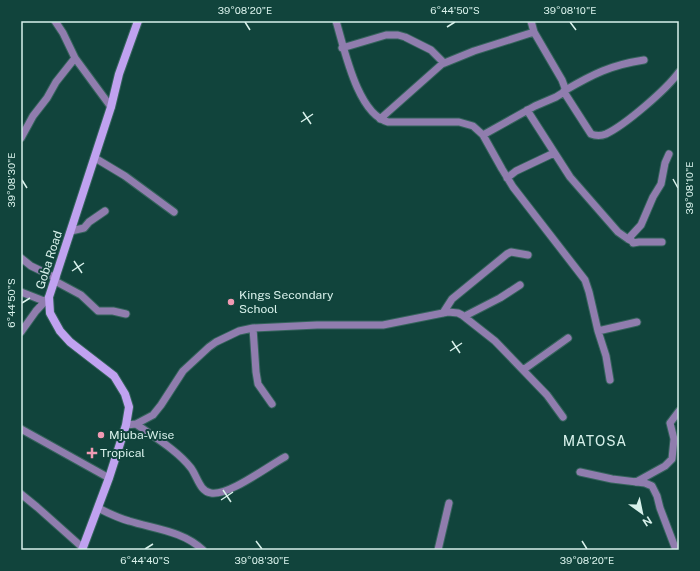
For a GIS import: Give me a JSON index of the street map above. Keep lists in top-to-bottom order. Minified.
{"streets":{"main road":["Goba Road"]},"districts":["MATOSA"],"places":{"other":["Kings Secondary School","Mjuba-Wise"],"health":["Tropical"]},"north":"bottom right","coordinates":["39°08'20\"E","6°44'50\"S","39°08'10\"E","39°08'30\"E","6°44'40\"S"]}
